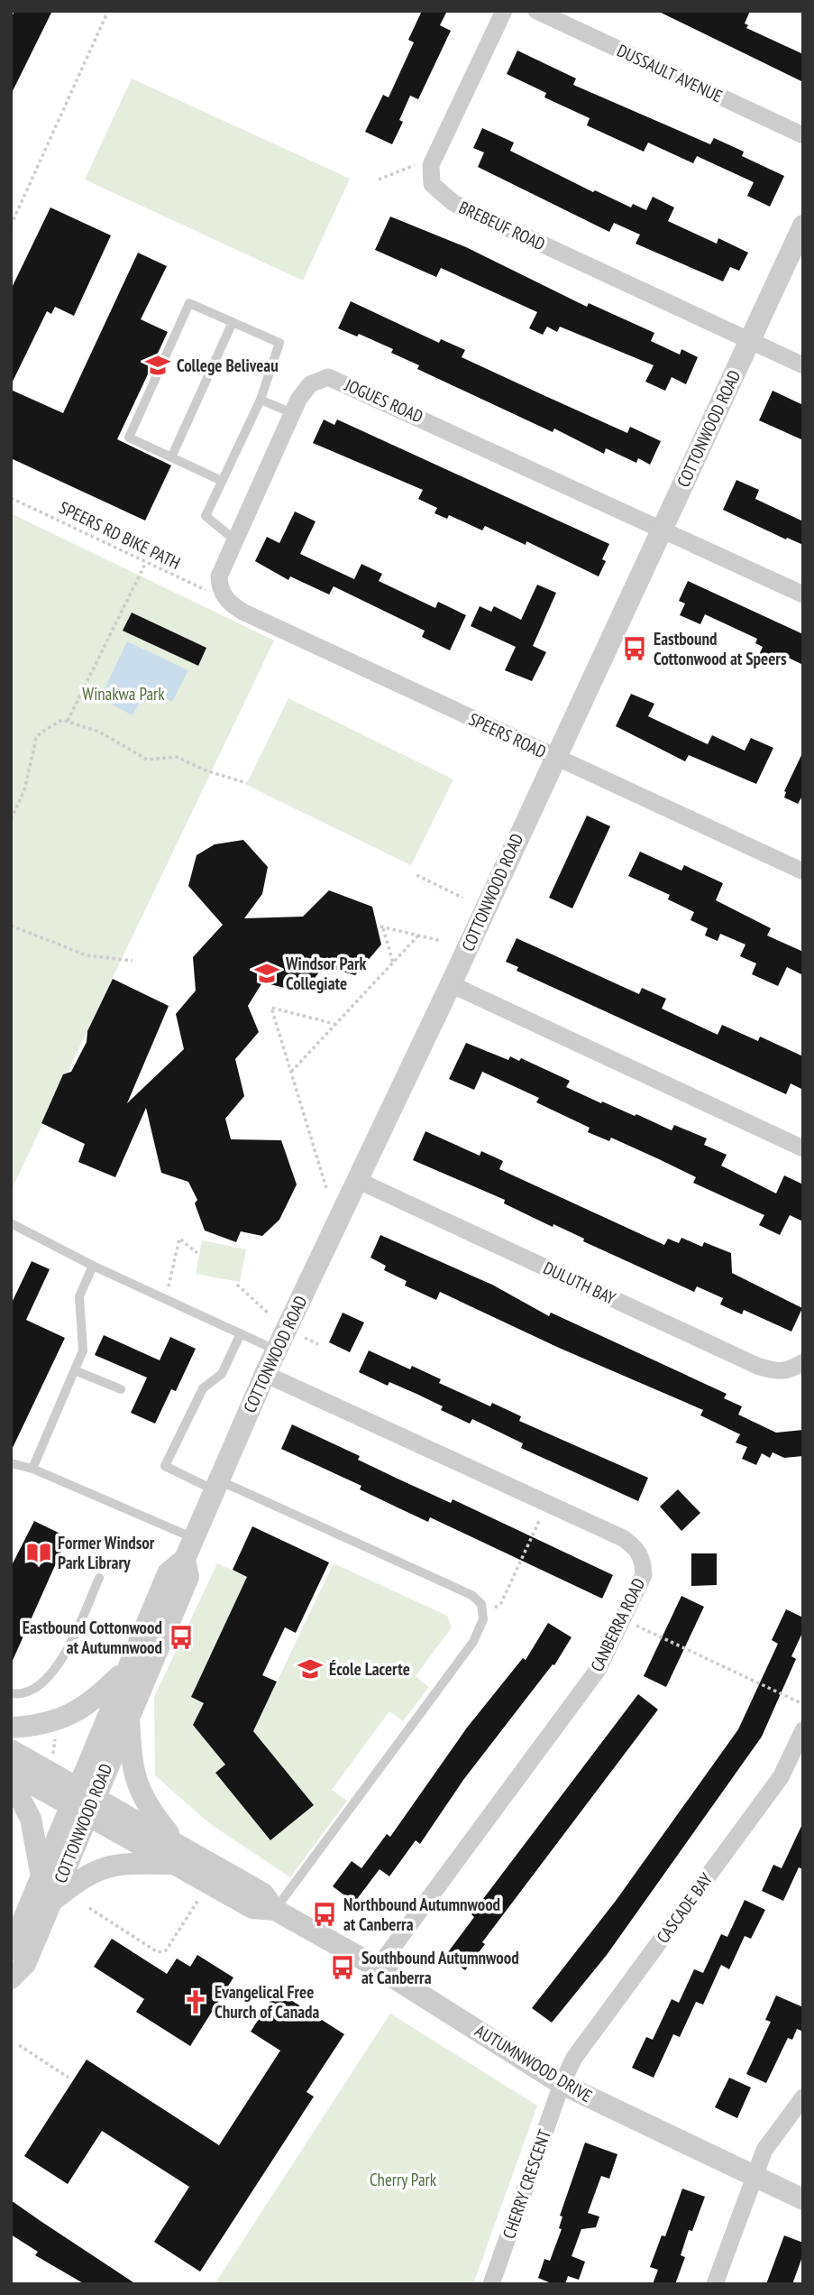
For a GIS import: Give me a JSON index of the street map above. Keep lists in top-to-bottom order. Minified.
{"streets":{"street":["DUSSAULT AVENUE","BREBEUF ROAD","JOGUES ROAD","COTTONWOOD ROAD","SPEERS ROAD","DULUTH BAY","CANBERRA ROAD","CASCADE BAY","AUTUMNWOOD DRIVE","CHERRY CRESCENT"],"path":["SPEERS RD BIKE PATH"]},"crossings":[["BREBEUF ROAD","COTTONWOOD ROAD"],["JOGUES ROAD","COTTONWOOD ROAD"],["JOGUES ROAD","SPEERS RD BIKE PATH"],["JOGUES ROAD","SPEERS ROAD"],["COTTONWOOD ROAD","SPEERS ROAD"],["COTTONWOOD ROAD","DULUTH BAY"],["COTTONWOOD ROAD","CANBERRA ROAD"],["COTTONWOOD ROAD","AUTUMNWOOD DRIVE"],["SPEERS RD BIKE PATH","SPEERS ROAD"],["CANBERRA ROAD","AUTUMNWOOD DRIVE"],["CASCADE BAY","AUTUMNWOOD DRIVE"],["CASCADE BAY","CHERRY CRESCENT"],["AUTUMNWOOD DRIVE","CHERRY CRESCENT"]],"parks":["Winakwa Park","Cherry Park"],"places":{"school or university":["College Beliveau","Windsor Park Collegiate","École Lacerte"],"bus stop":["Eastbound Cottonwood at Speers","Eastbound Cottonwood at Autumnwood","Northbound Autumnwood at Canberra","Southbound Autumnwood at Canberra"],"library":["Former Windsor Park Library"],"church":["Evangelical Free Church of Canada"]}}
